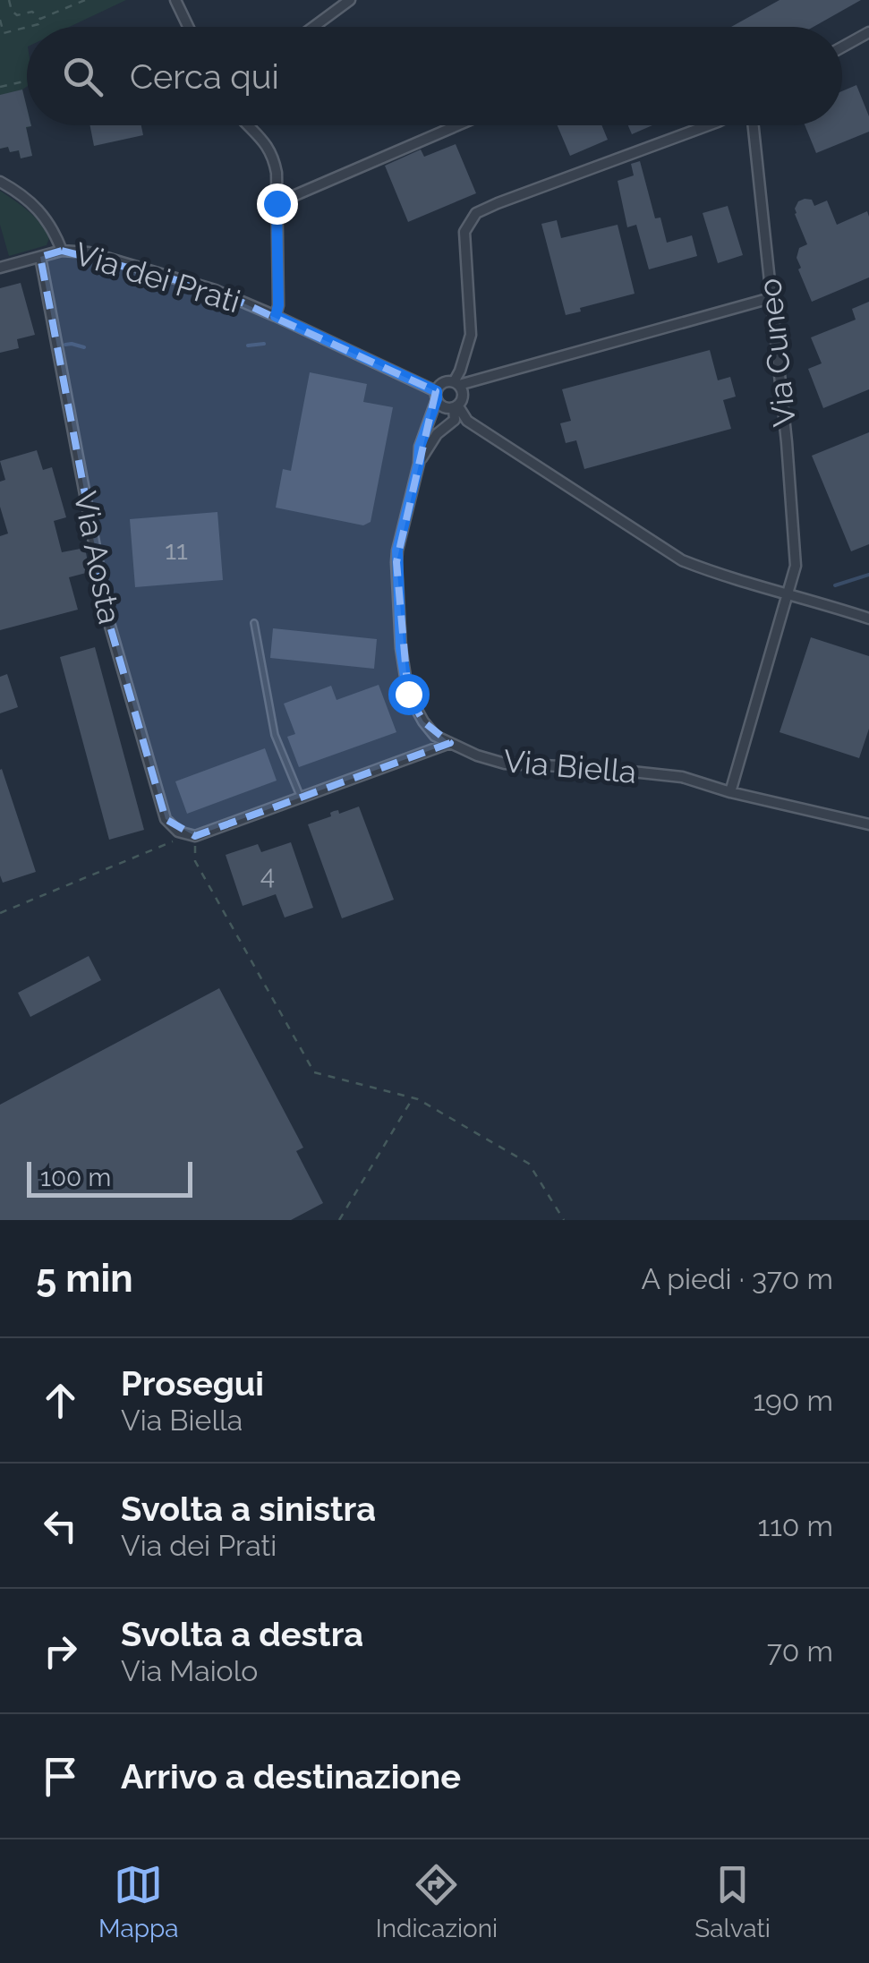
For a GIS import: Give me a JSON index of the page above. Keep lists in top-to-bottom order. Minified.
{"streets":{"street":["Via dei Prati","Via Cuneo","Via Aosta","Via Biella"]},"crossings":[["Via dei Prati","Via Biella"]],"house_numbers":["11","4"],"scale_bar":"100 m","page":{"search":"Cerca qui","scale":"100 m","heading":["5 min","A piedi · 370 m"],"list":[["Prosegui","Via Biella","190 m"],["Svolta a sinistra","Via dei Prati","110 m"],["Svolta a destra","Via Maiolo","70 m"],"Arrivo a destinazione"],"nav":["Mappa","Indicazioni","Salvati"]}}
